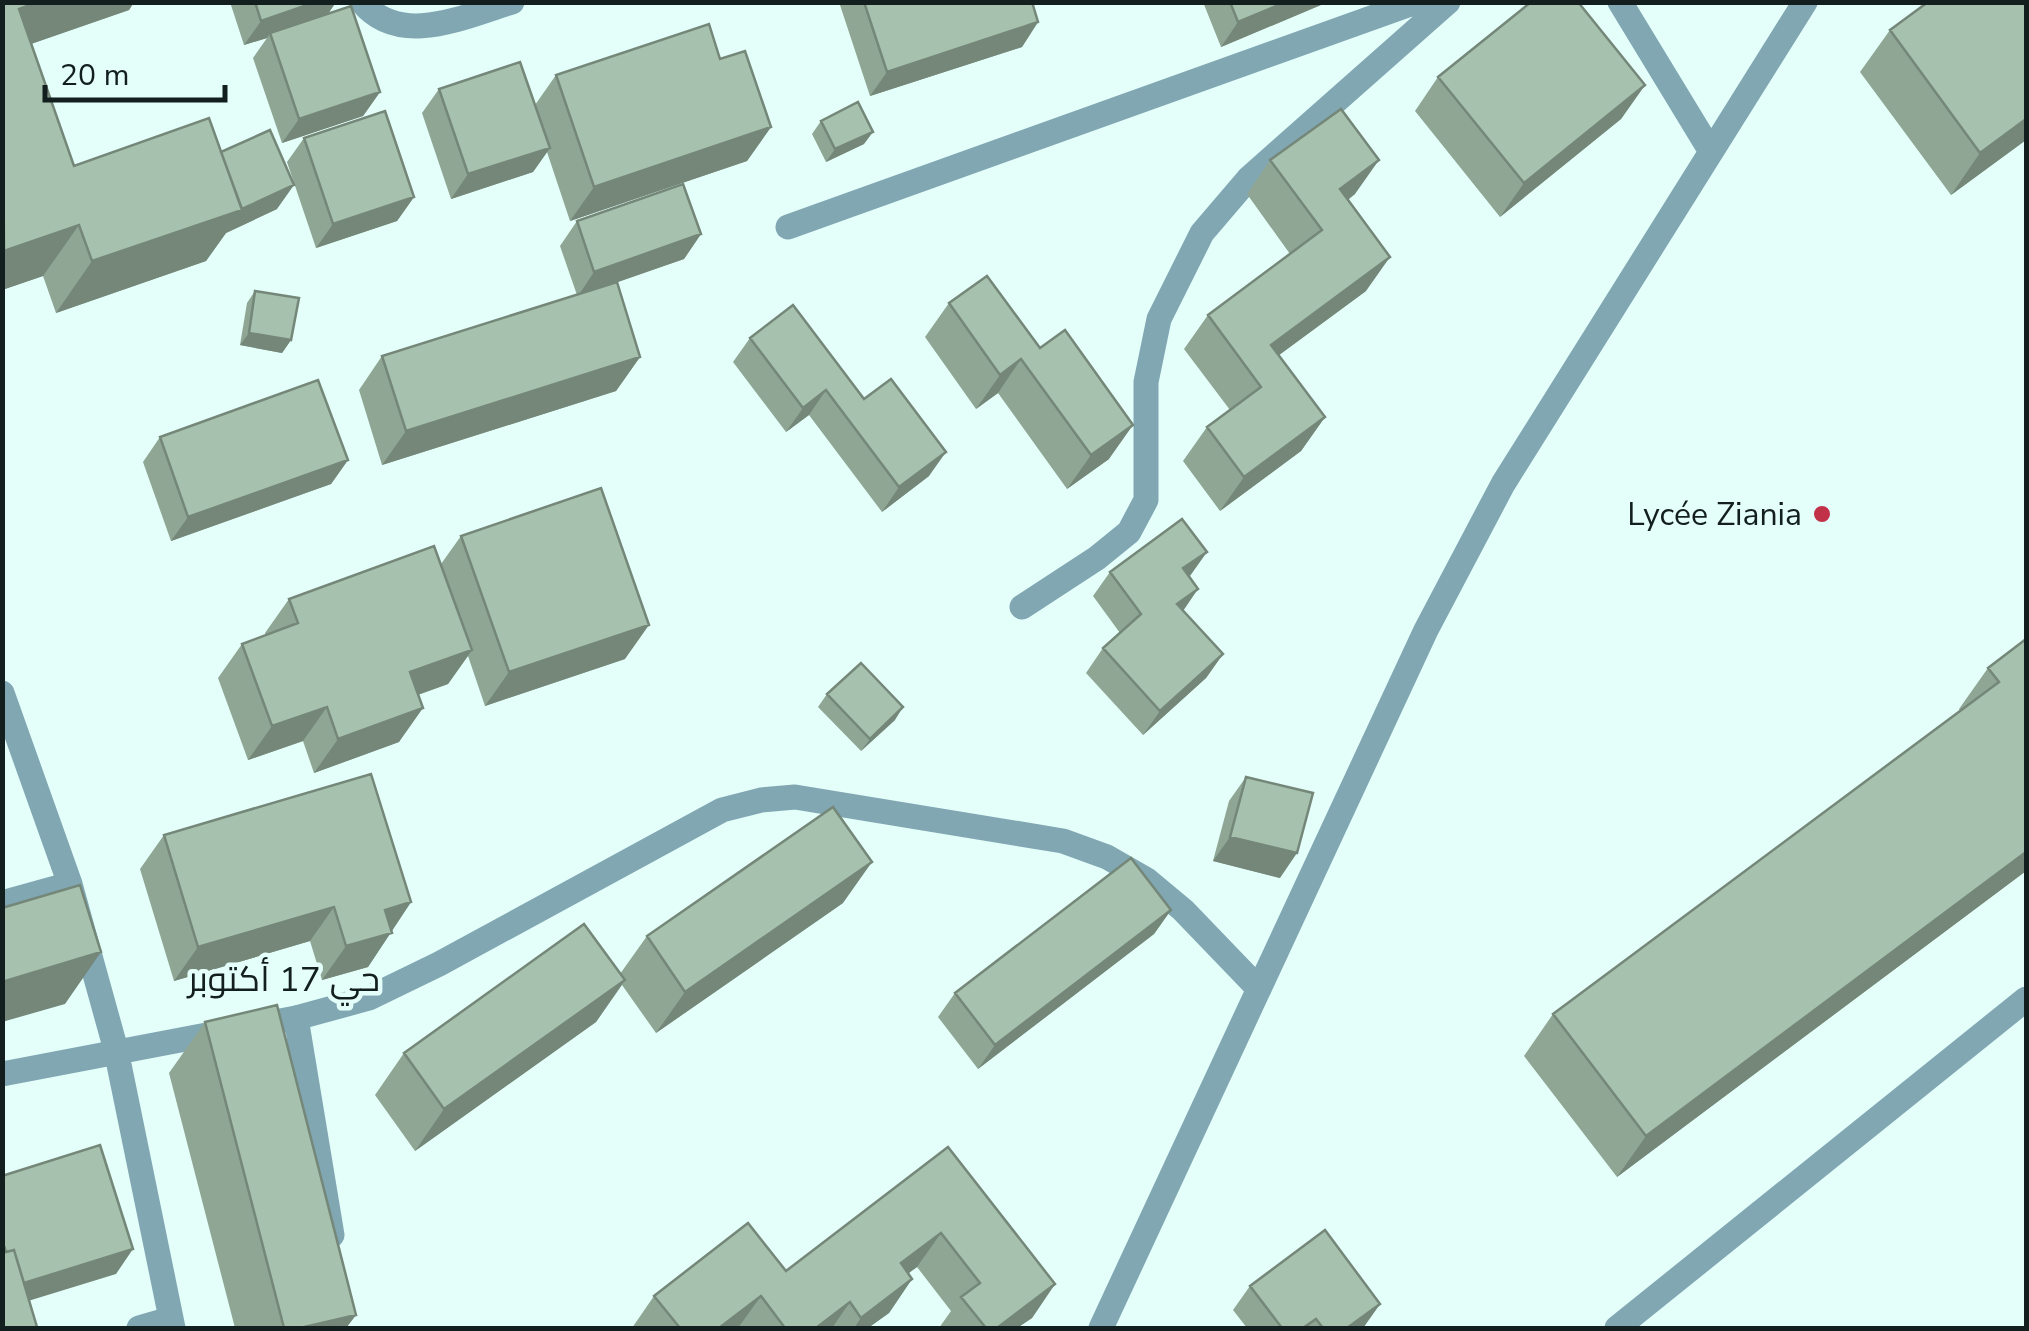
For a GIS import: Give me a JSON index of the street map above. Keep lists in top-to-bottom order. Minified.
{"districts":["حي 17 أكتوبر"],"places":["Lycée Ziania"],"scale_bar":"20 m"}
